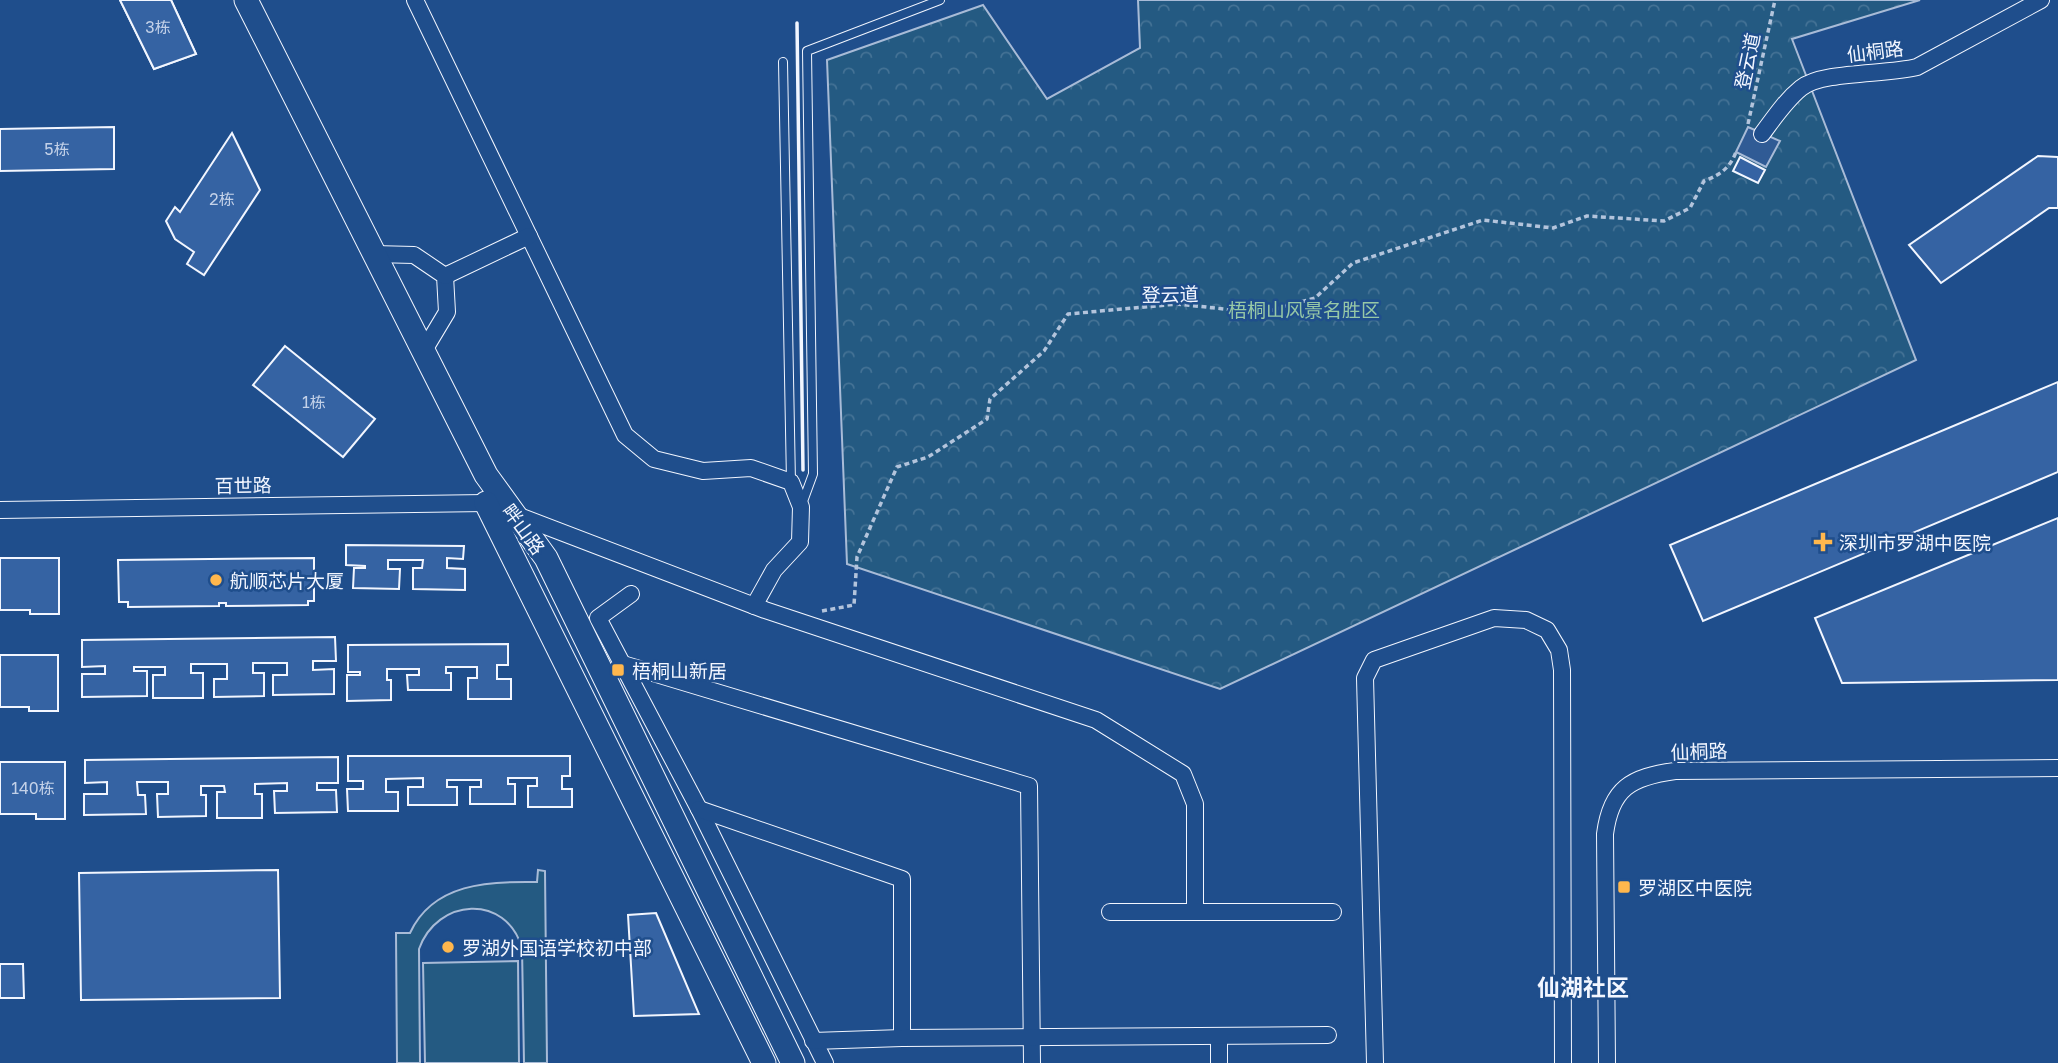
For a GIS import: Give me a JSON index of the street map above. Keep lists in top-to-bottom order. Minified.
{"streets":{"street":["仙桐路","百世路","畔山路"],"path":["登云道"]},"crossings":[["仙桐路","登云道"],["百世路","畔山路"]],"districts":["仙湖社区"],"parks":["梧桐山风景名胜区"],"places":{"health":["深圳市罗湖中医院"],"other":["航顺芯片大厦","罗湖外国语学校初中部"],"transit":["梧桐山新居","罗湖区中医院"]},"house_numbers":["3栋","5栋","2栋","1栋","140栋"]}
